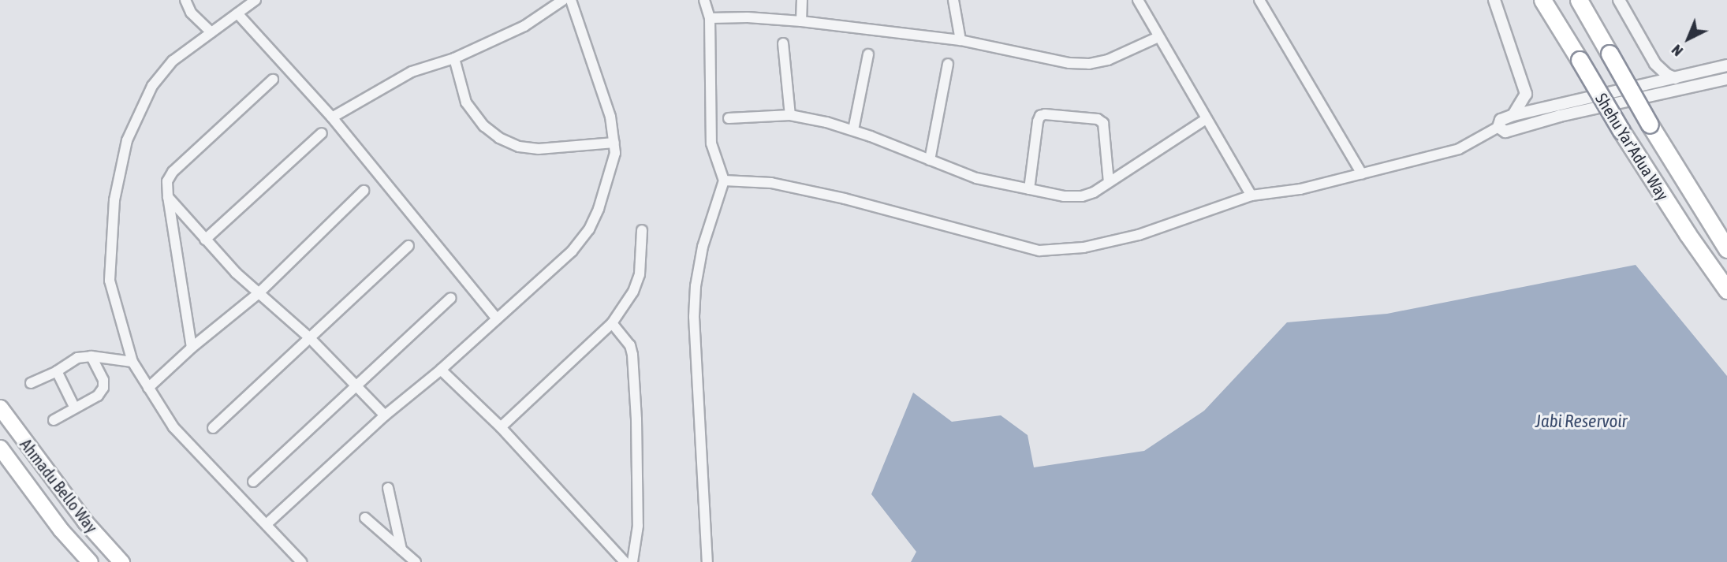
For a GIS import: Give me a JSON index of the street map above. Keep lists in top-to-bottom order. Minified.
{"streets":{"highway":["Shehu Yar'Adua Way"],"main road":["Ahmadu Bello Way"]},"water":["Jabi Reservoir"],"north":"bottom left"}
